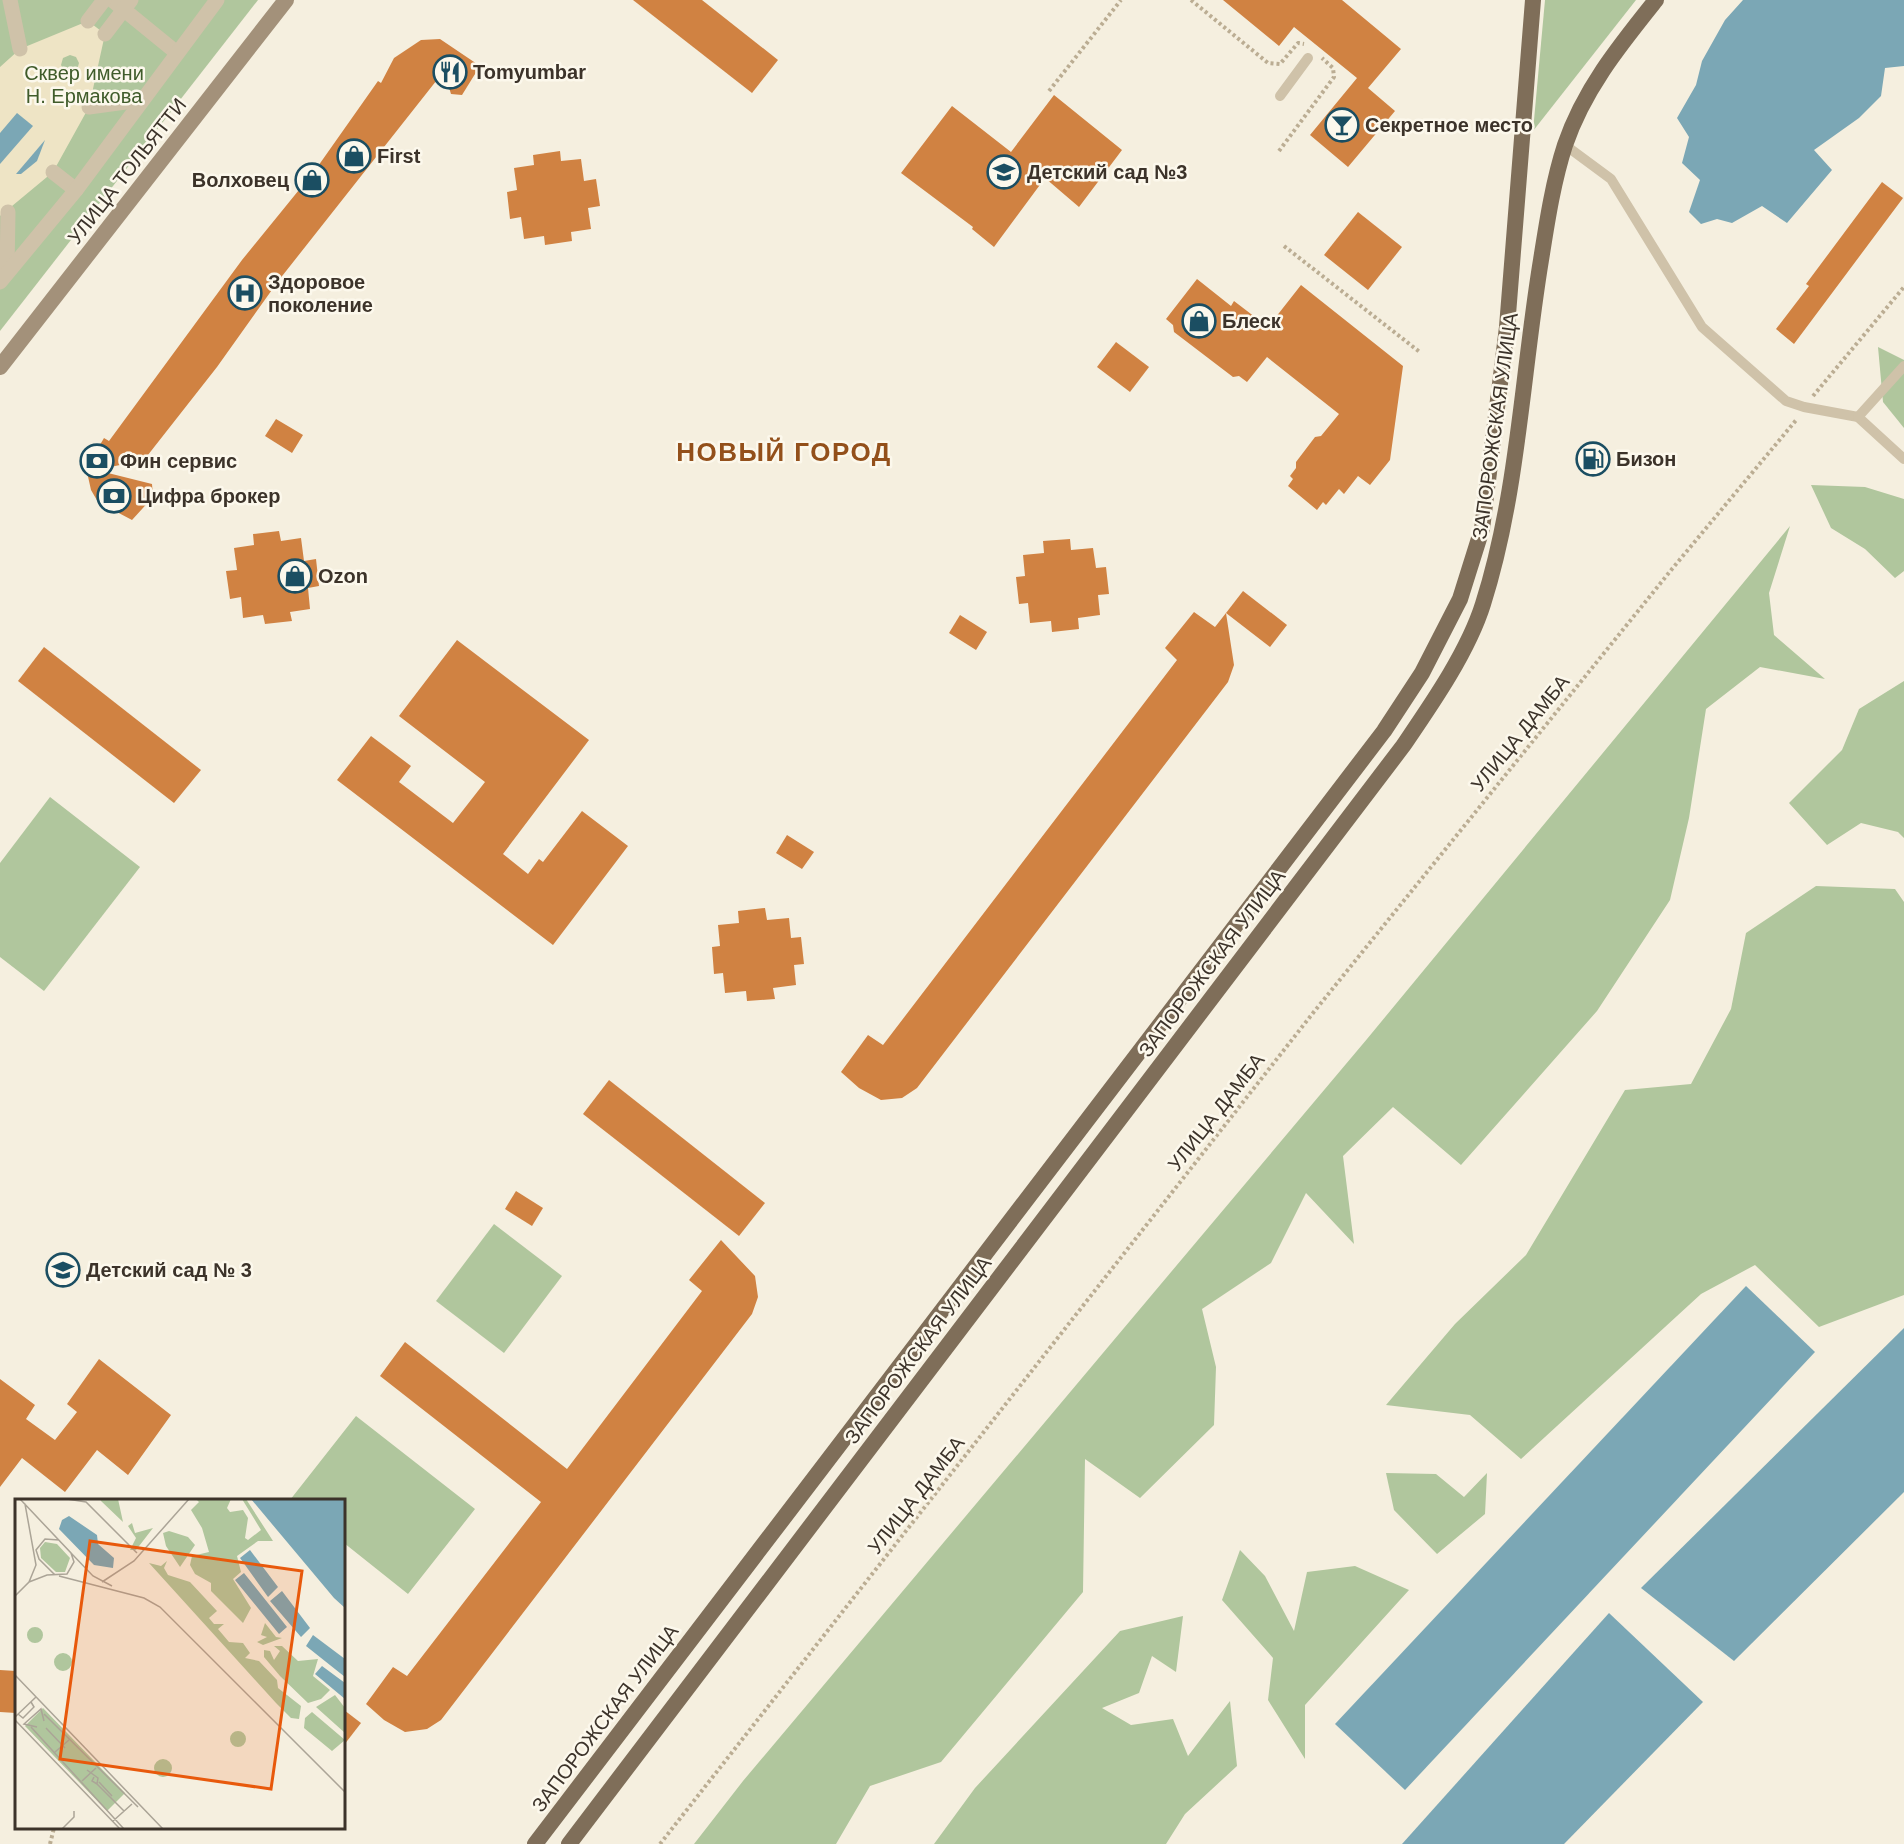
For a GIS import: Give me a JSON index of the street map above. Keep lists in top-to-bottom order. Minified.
{"streets":{"main road":["УЛИЦА ТОЛЬЯТТИ","ЗАПОРОЖСКАЯ УЛИЦА"],"path":["УЛИЦА ДАМБА"]},"districts":["НОВЫЙ ГОРОД"],"parks":["Сквер имени Н. Ермакова"],"places":{"restaurant":["Tomyumbar"],"bar":["Секретное место"],"shop":["First","Волховец","Блеск","Ozon"],"school or university":["Детский сад №3","Детский сад № 3"],"hospital":["Здоровое поколение"],"fuel station":["Бизон"],"bank":["Фин сервис","Цифра брокер"]}}
